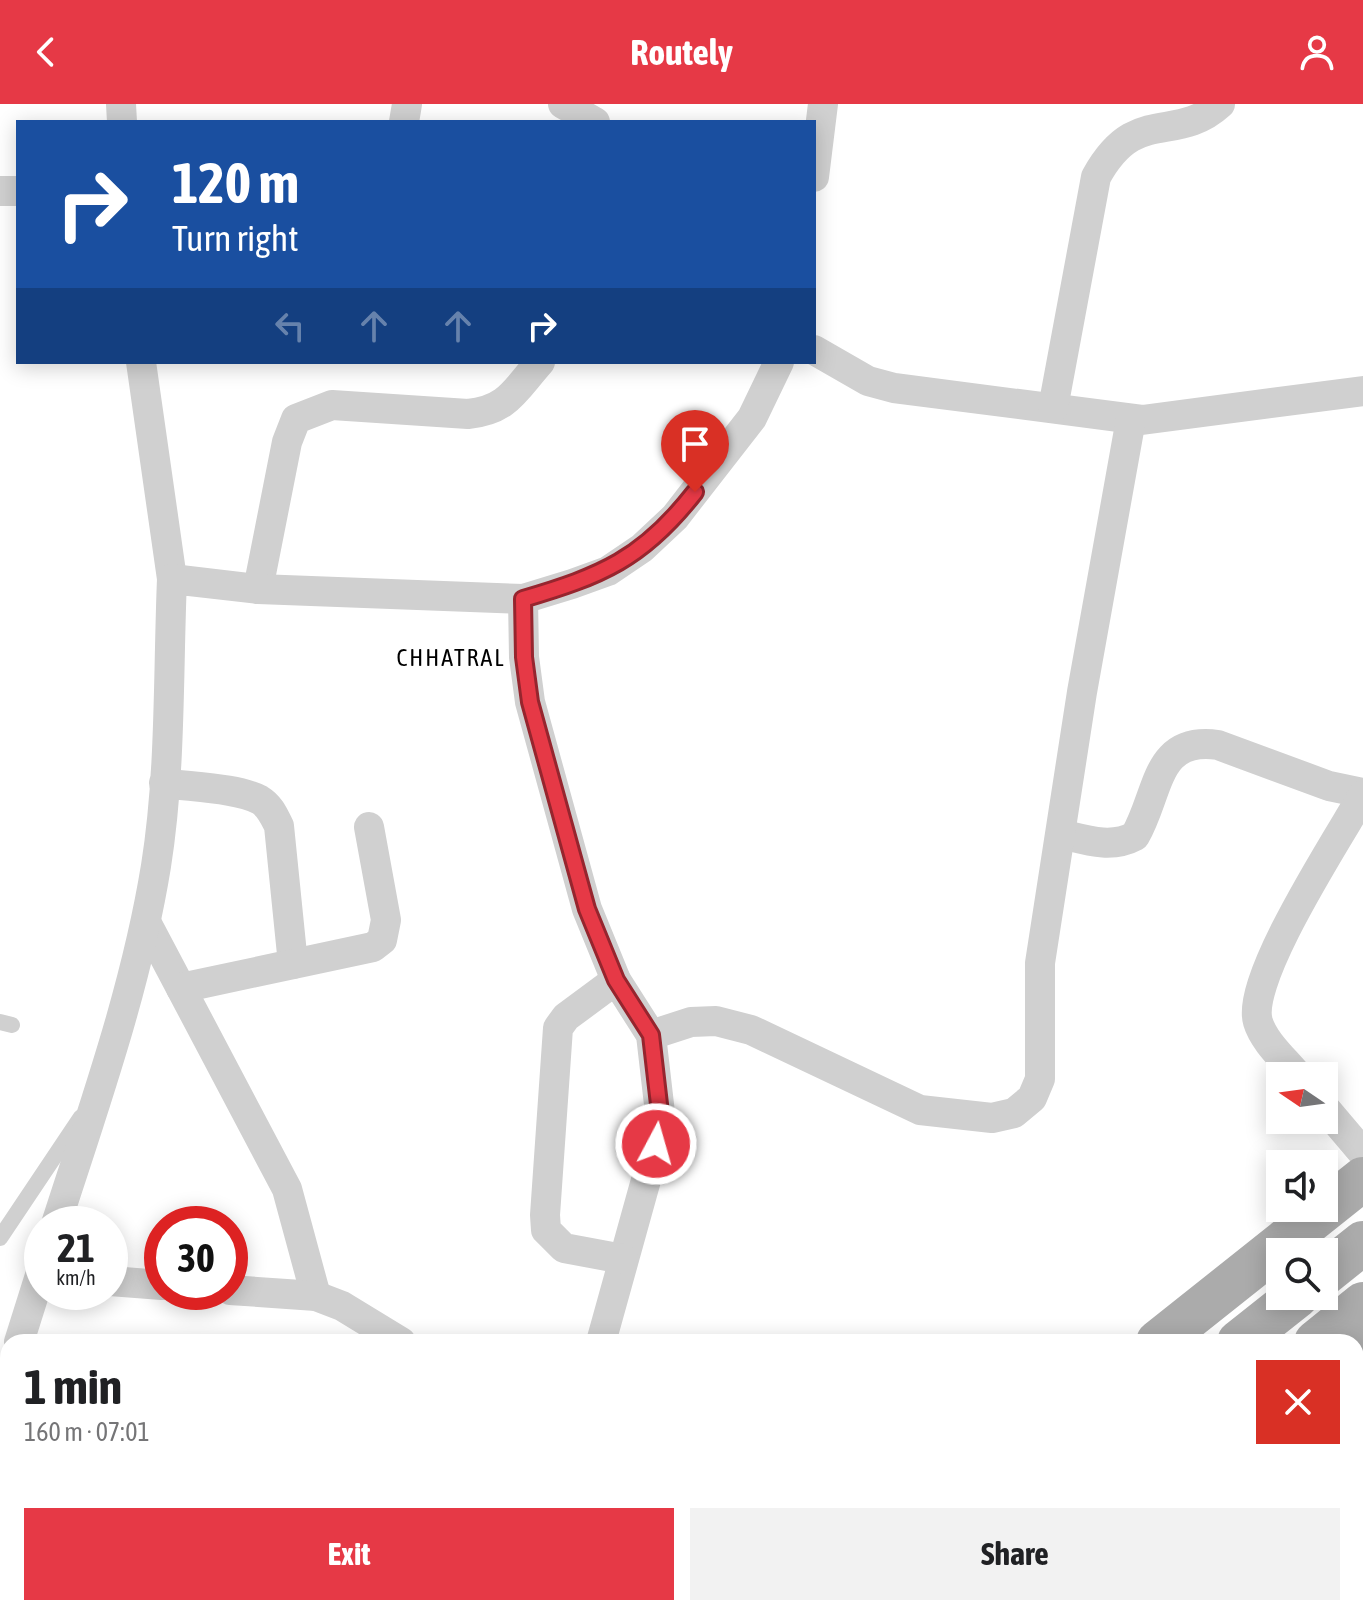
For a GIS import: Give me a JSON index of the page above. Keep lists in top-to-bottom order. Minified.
{"districts":["CHHATRAL"],"north":"left","page":{"header":"Routely","turn":["120 m","Turn right"],"speed":"21 km/h","limit":"30","heading":["1 min","160 m · 07:01"],"buttons":["Exit","Share"]}}
